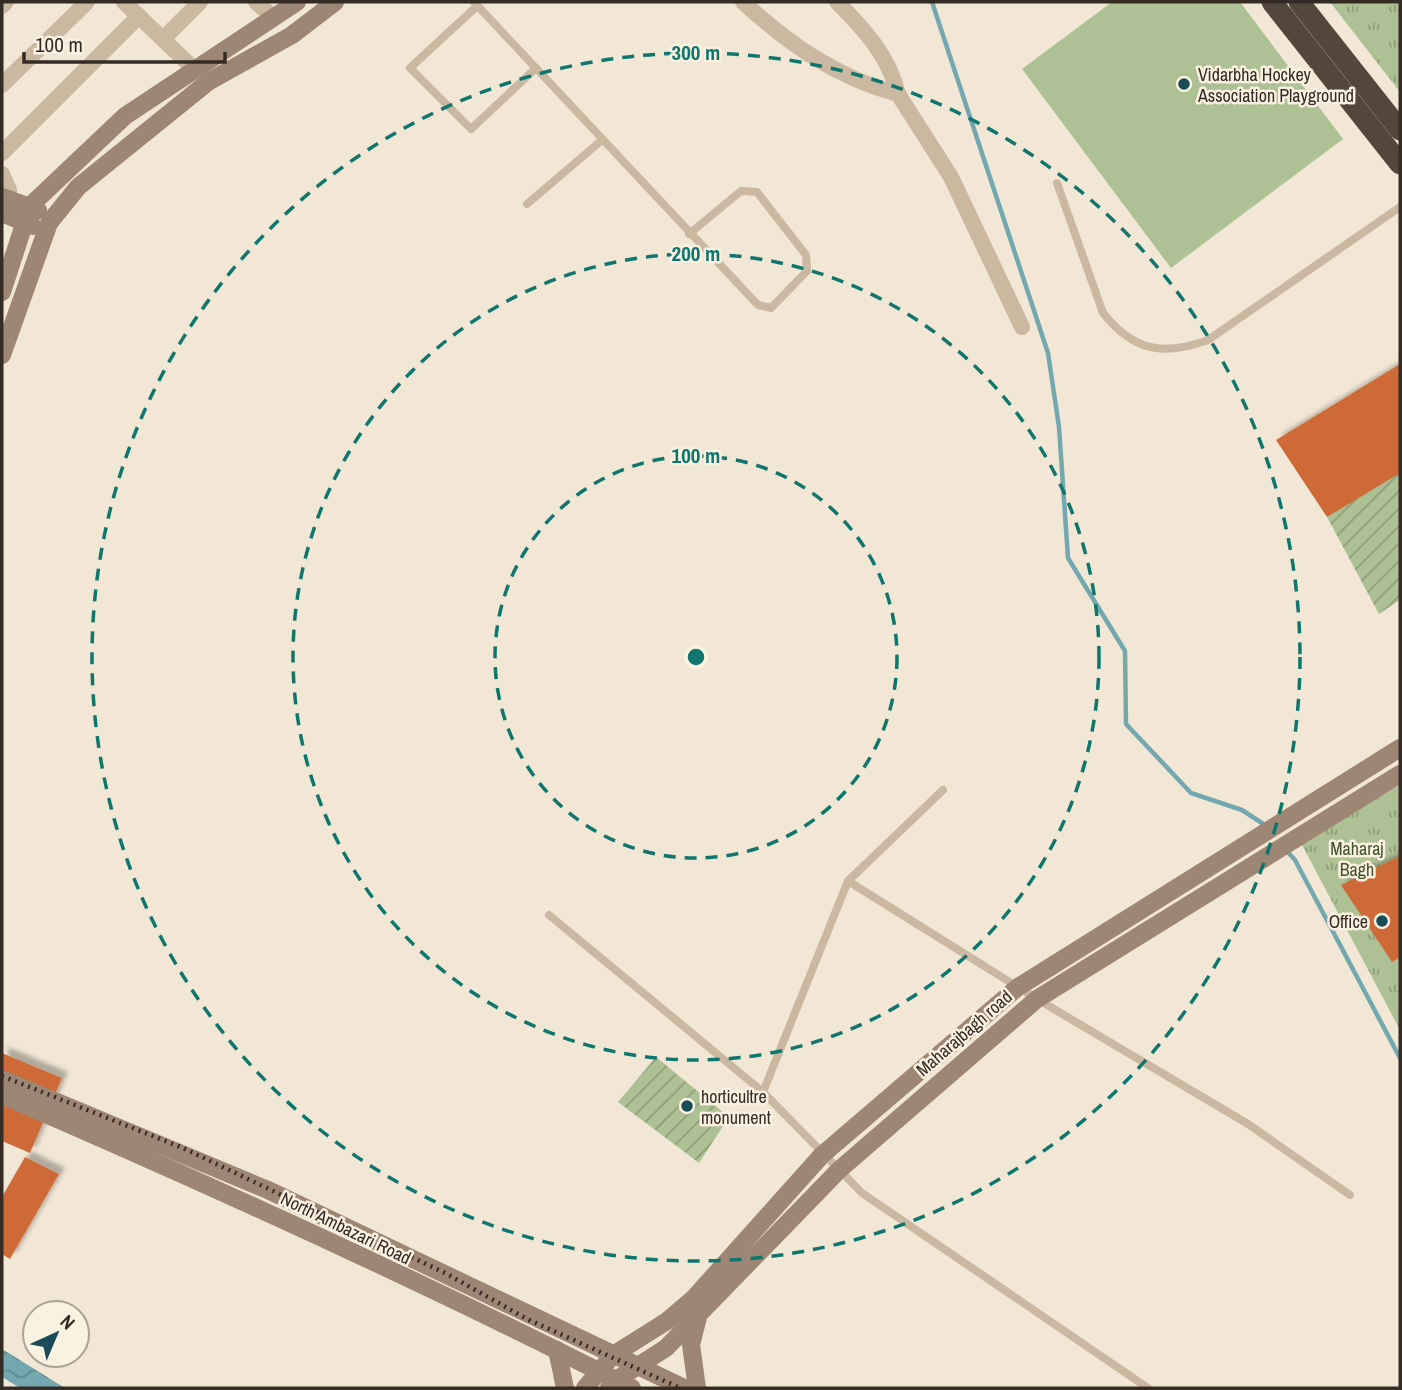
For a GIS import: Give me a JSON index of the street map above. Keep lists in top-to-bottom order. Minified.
{"streets":{"main road":["Maharajbagh road","North Ambazari Road"]},"crossings":[["Maharajbagh road","North Ambazari Road"]],"parks":["Maharaj Bagh"],"places":["Vidarbha Hockey Association Playground","Office","horticultre monument"],"scale_bar":"100 m","north":"top right","rings":["300 m","200 m","100 m"]}
